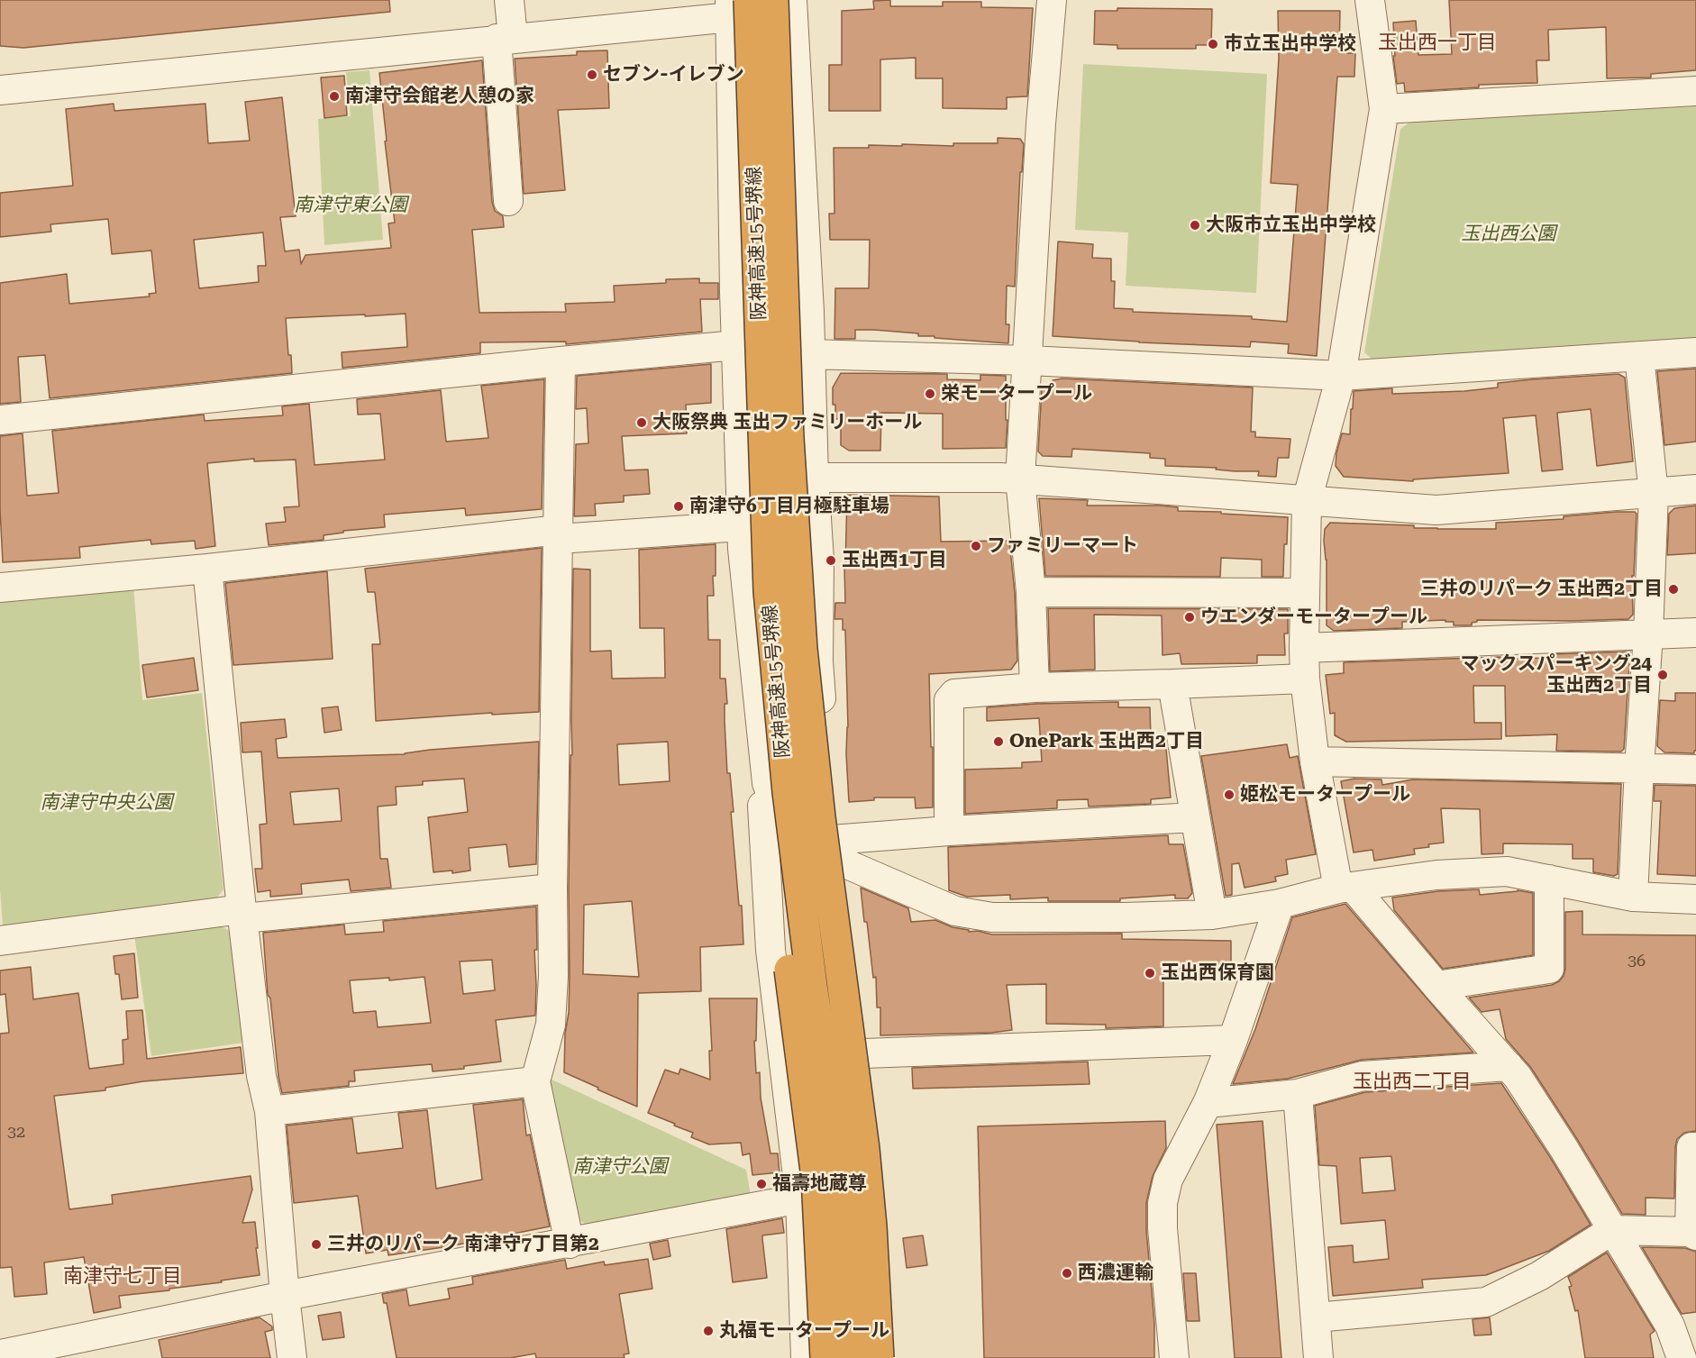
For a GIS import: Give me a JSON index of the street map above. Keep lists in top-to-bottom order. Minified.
{"streets":{"highway":["阪神高速15号堺線"]},"districts":["玉出西一丁目","玉出西二丁目","南津守七丁目"],"parks":["南津守東公園","玉出西公園","南津守中央公園","南津守公園"],"places":["市立玉出中学校","セブン-イレブン","南津守会館老人憩の家","大阪市立玉出中学校","栄モータープール","大阪祭典 玉出ファミリーホール","南津守6丁目月極駐車場","ファミリーマート","玉出西1丁目","三井のリパーク 玉出西2丁目","ウエンダーモータープール","マックスパーキング24 玉出西2丁目","OnePark 玉出西2丁目","姫松モータープール","玉出西保育園","福壽地蔵尊","三井のリパーク 南津守7丁目第2","西濃運輸","丸福モータープール"],"house_numbers":["36","32"]}
